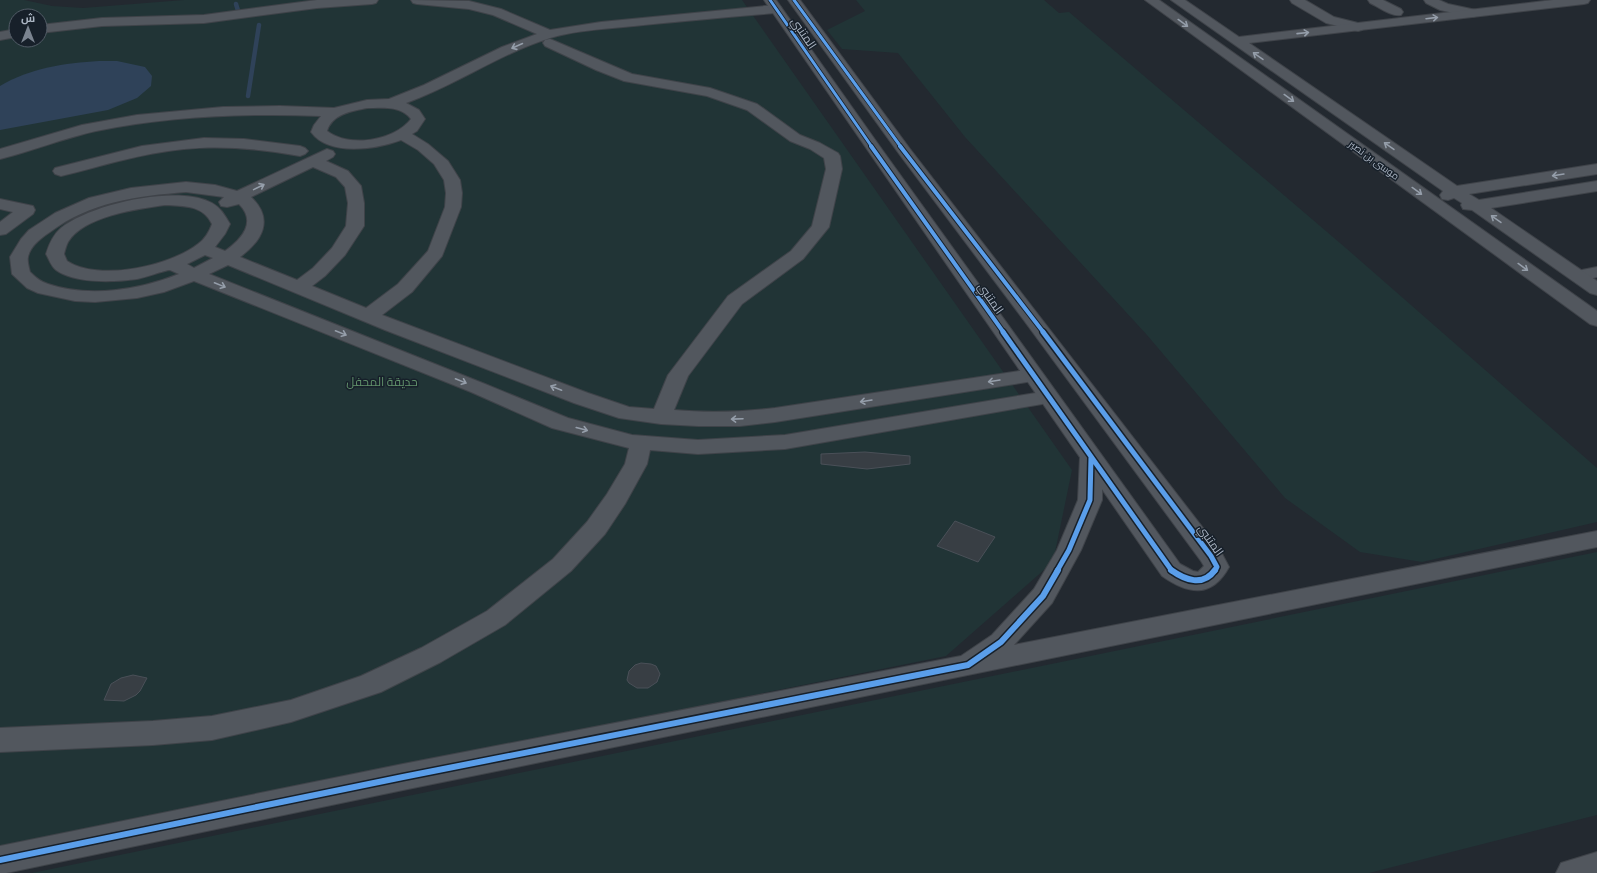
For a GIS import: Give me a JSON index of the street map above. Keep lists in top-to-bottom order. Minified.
{"streets":{"street":["المتنبي","موسى بن نصير"]},"parks":["حديقة المحفل"],"north":"top"}
